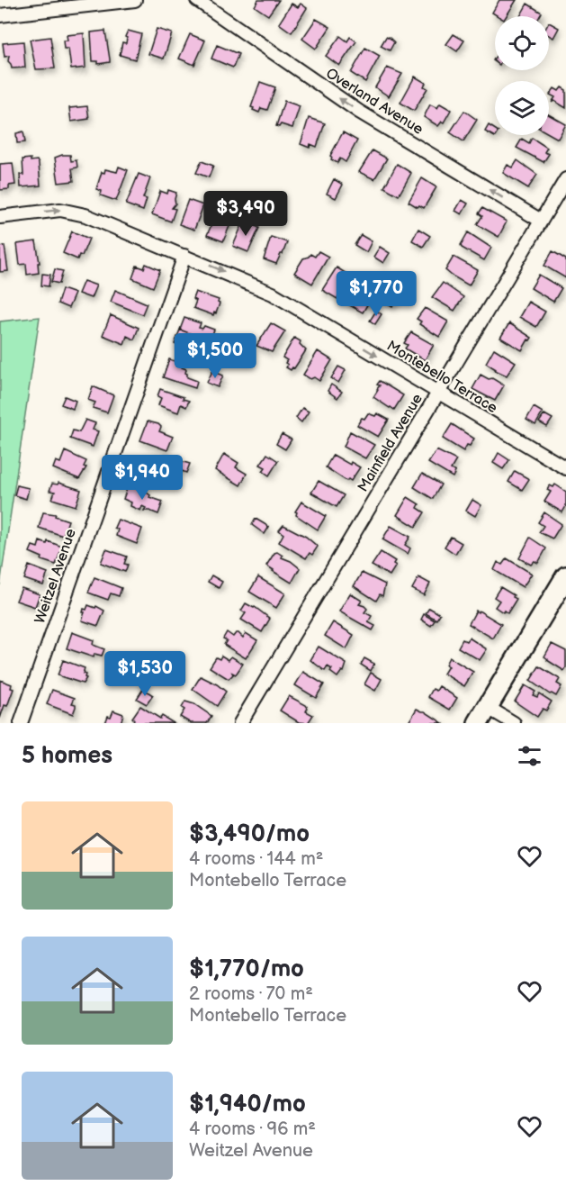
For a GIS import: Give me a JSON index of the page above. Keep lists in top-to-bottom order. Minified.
{"streets":{"street":["Overland Avenue","Montebello Terrace","Mainfield Avenue","Weitzel Avenue"]},"crossings":[["Overland Avenue","Mainfield Avenue"],["Montebello Terrace","Mainfield Avenue"],["Montebello Terrace","Weitzel Avenue"]],"one_way":["Overland Avenue","Montebello Terrace"],"page":{"price":["$3,490","$1,770","$1,500","$1,940","$1,530"],"heading":"5 homes","list":[{"name":"$3,490/mo","note":"4 rooms · 144 m² · Montebello Terrace"},{"name":"$1,770/mo","note":"2 rooms · 70 m² · Montebello Terrace"},{"name":"$1,940/mo","note":"4 rooms · 96 m² · Weitzel Avenue"}]}}
